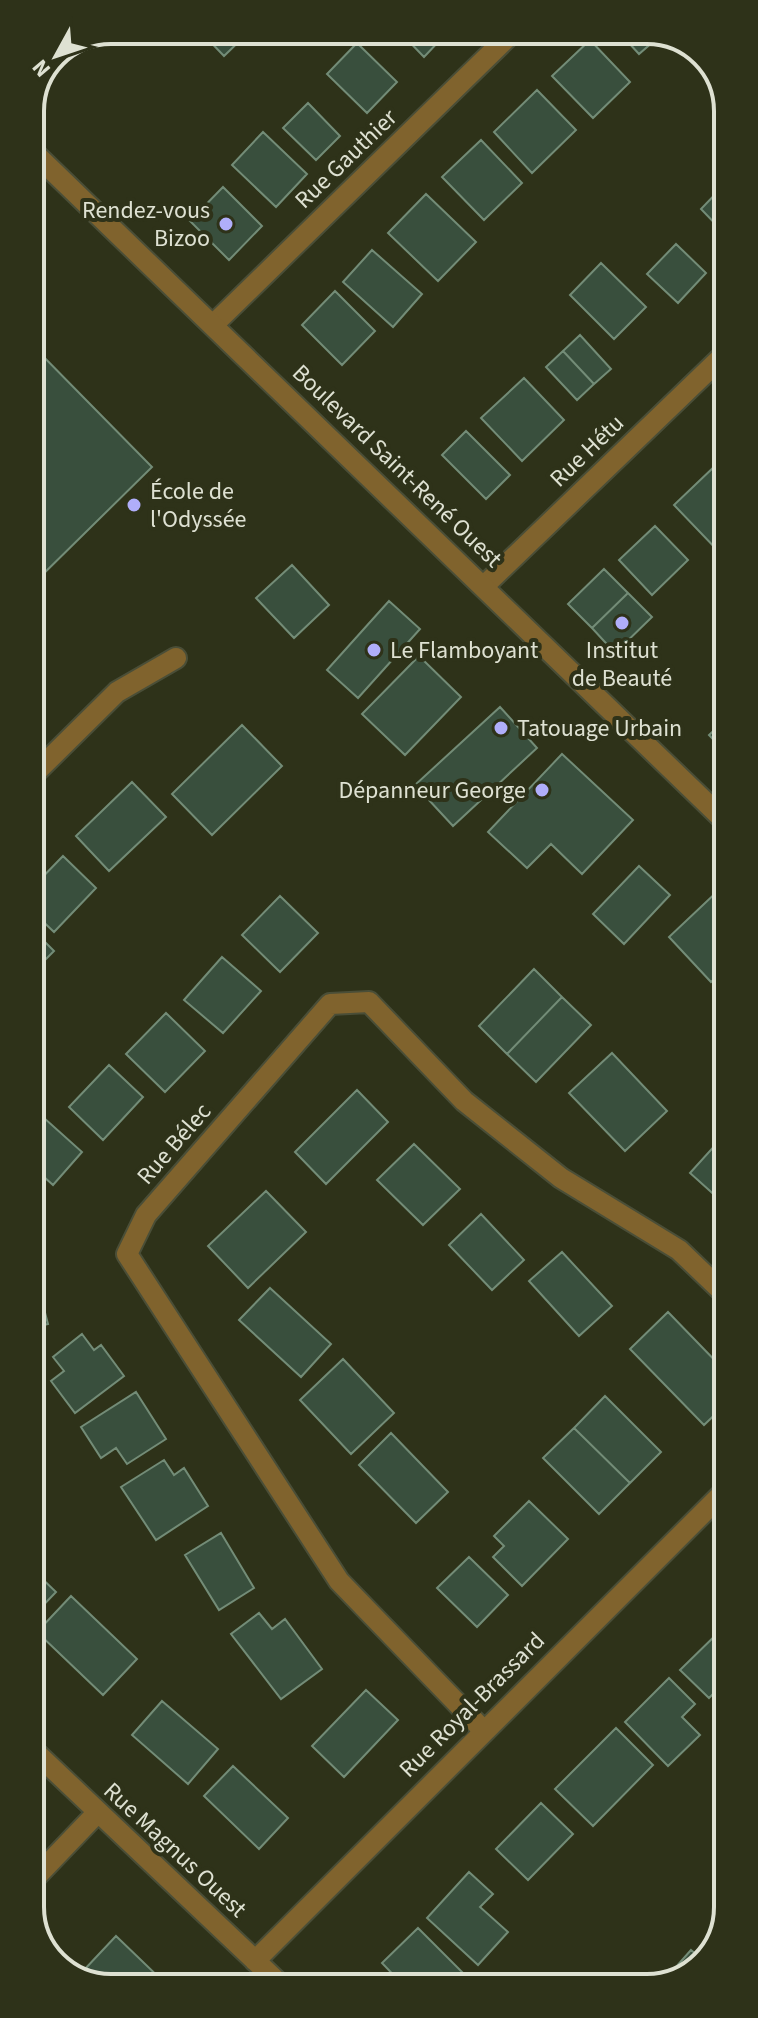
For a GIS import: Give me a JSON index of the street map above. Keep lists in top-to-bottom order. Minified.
{"streets":{"street":["Rue Gauthier","Rue Hétu","Boulevard Saint-René Ouest","Rue Bélec","Rue Royal-Brassard","Rue Magnus Ouest"]},"crossings":[["Rue Gauthier","Boulevard Saint-René Ouest"],["Rue Hétu","Boulevard Saint-René Ouest"],["Rue Bélec","Rue Royal-Brassard"],["Rue Royal-Brassard","Rue Magnus Ouest"]],"places":["Rendez-vous Bizoo","École de l'Odyssée","Institut de Beauté","Le Flamboyant","Tatouage Urbain","Dépanneur George"],"north":"bottom left"}
